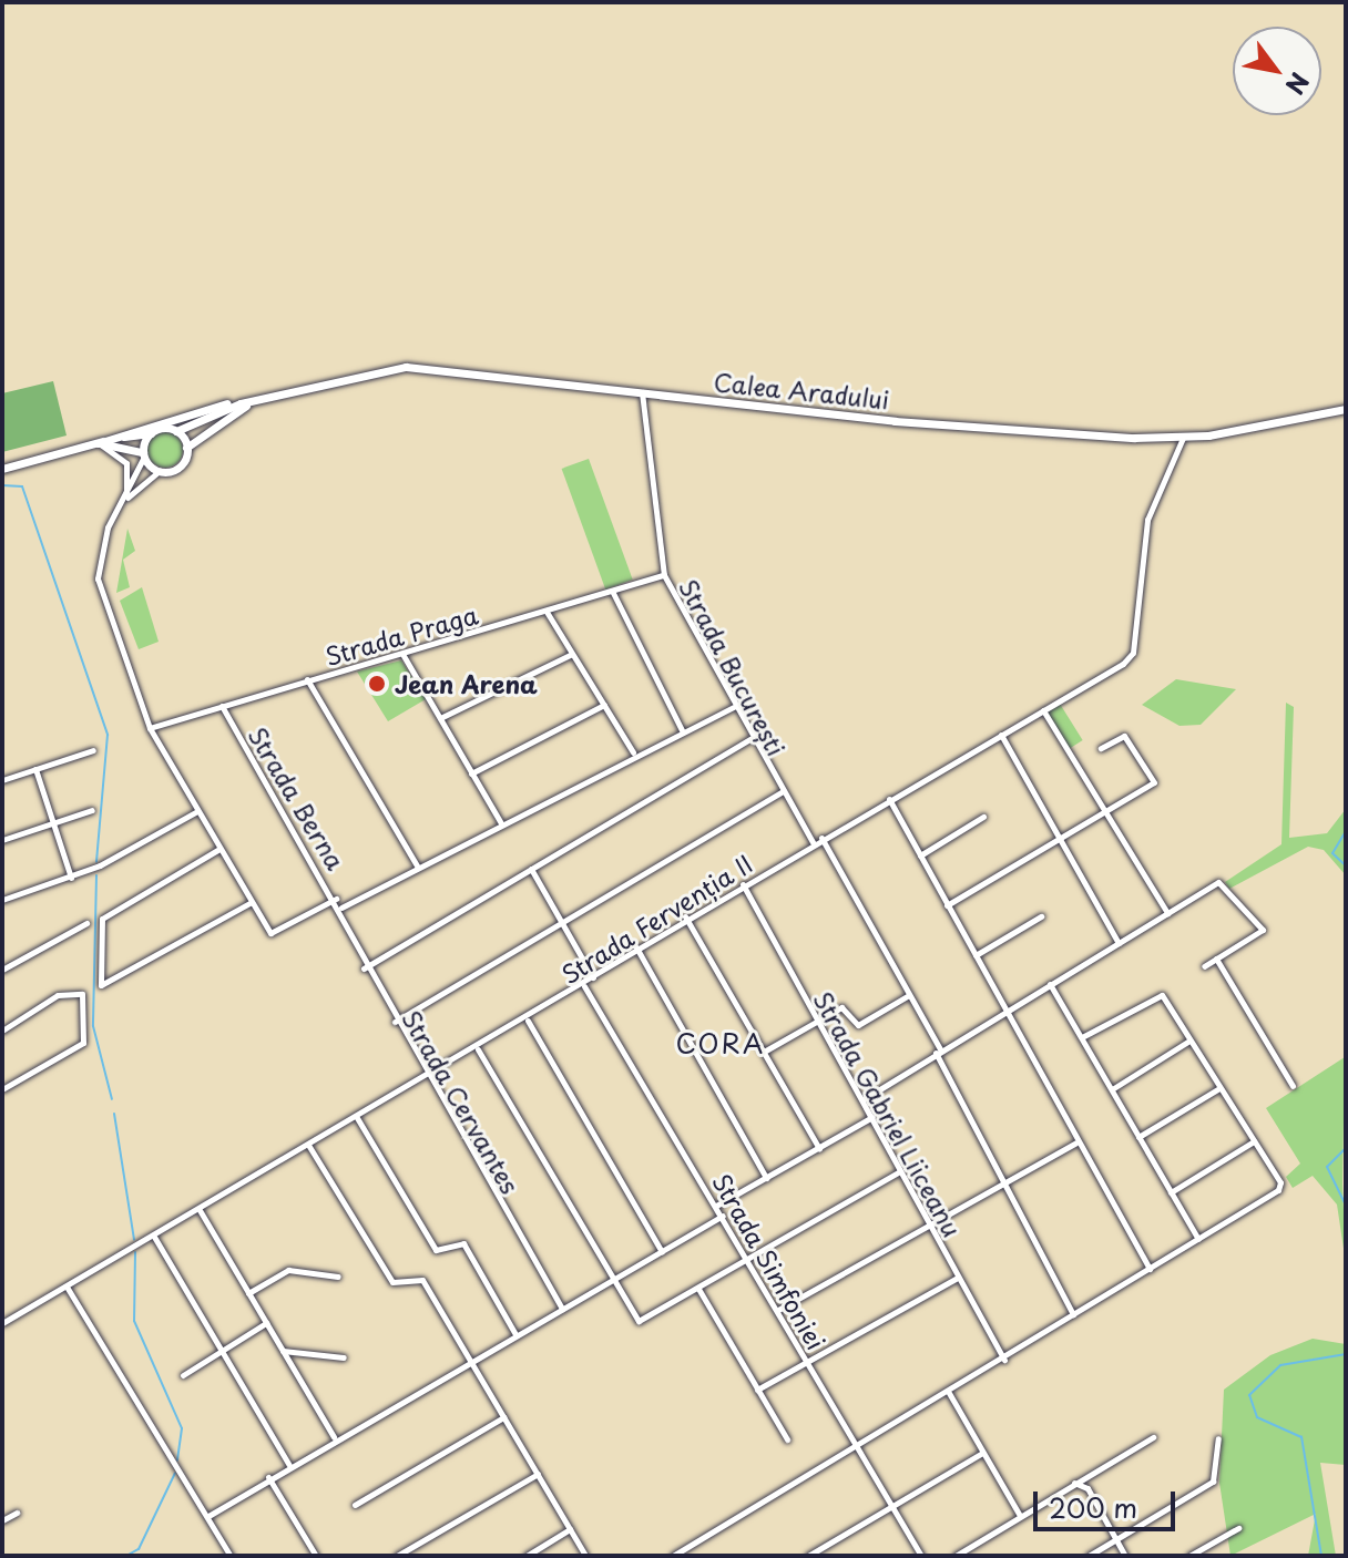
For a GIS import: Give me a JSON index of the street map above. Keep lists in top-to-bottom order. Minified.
{"streets":{"main road":["Calea Aradului"],"street":["Strada Praga","Strada București","Strada Berna","Strada Fervenția II","Strada Cervantes","Strada Gabriel Liiceanu","Strada Simfoniei"]},"crossings":[["Calea Aradului","Strada București"],["Calea Aradului","Strada Fervenția II"],["Strada Praga","Strada București"],["Strada Praga","Strada Berna"],["Strada București","Strada Fervenția II"],["Strada Berna","Strada Cervantes"],["Strada Fervenția II","Strada Cervantes"],["Strada Fervenția II","Strada Gabriel Liiceanu"],["Strada Fervenția II","Strada Simfoniei"]],"districts":["CORA"],"places":["Jean Arena"],"scale_bar":"200 m","north":"bottom right"}
